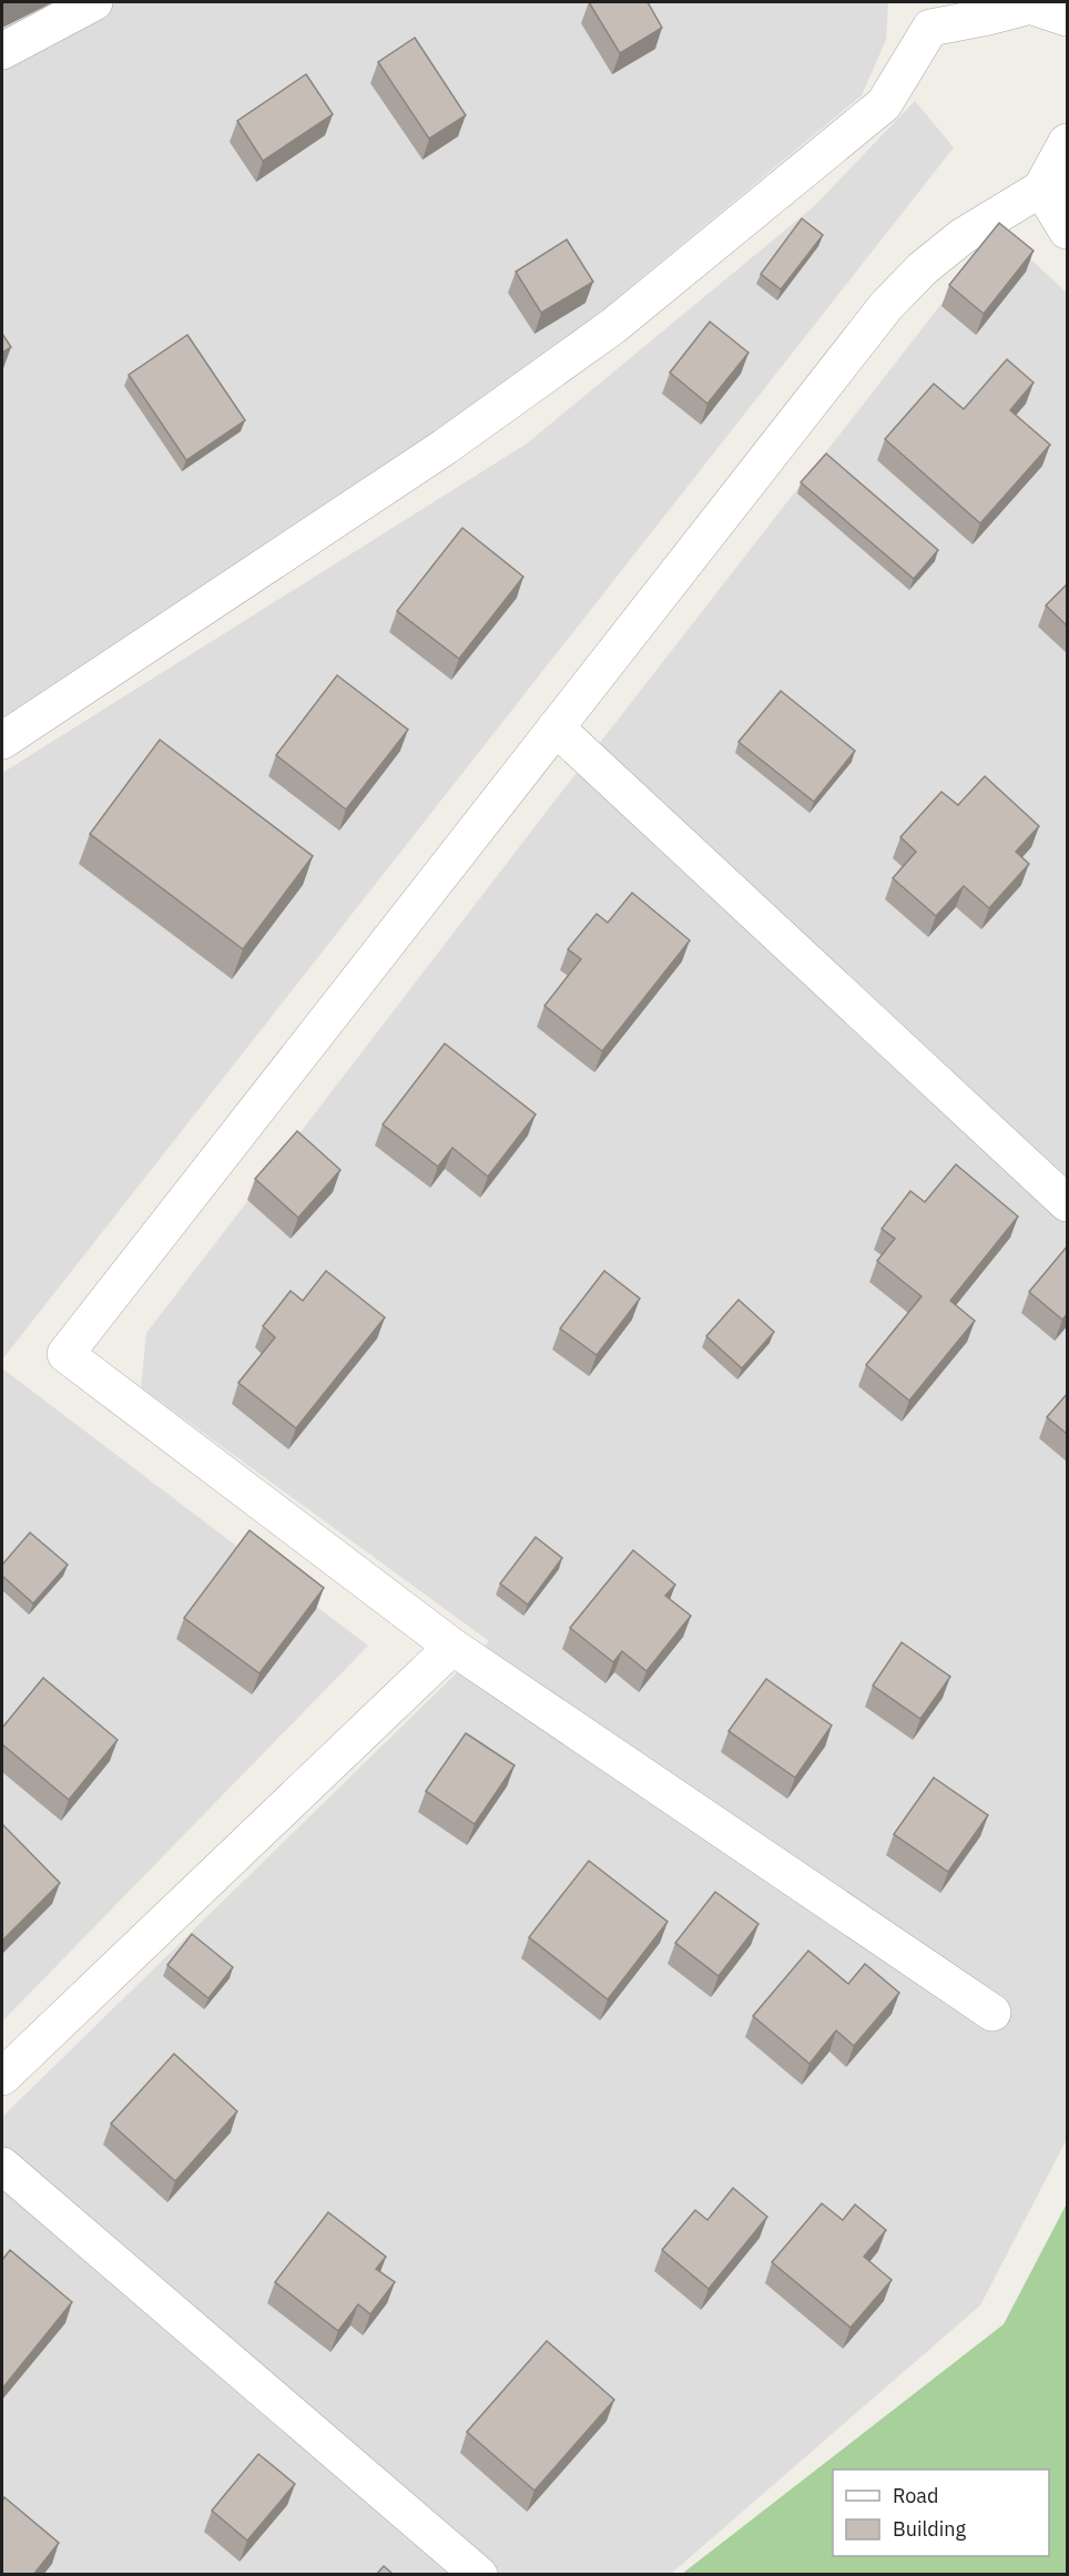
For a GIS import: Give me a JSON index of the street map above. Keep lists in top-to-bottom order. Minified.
{"legend":["Road","Building"]}
